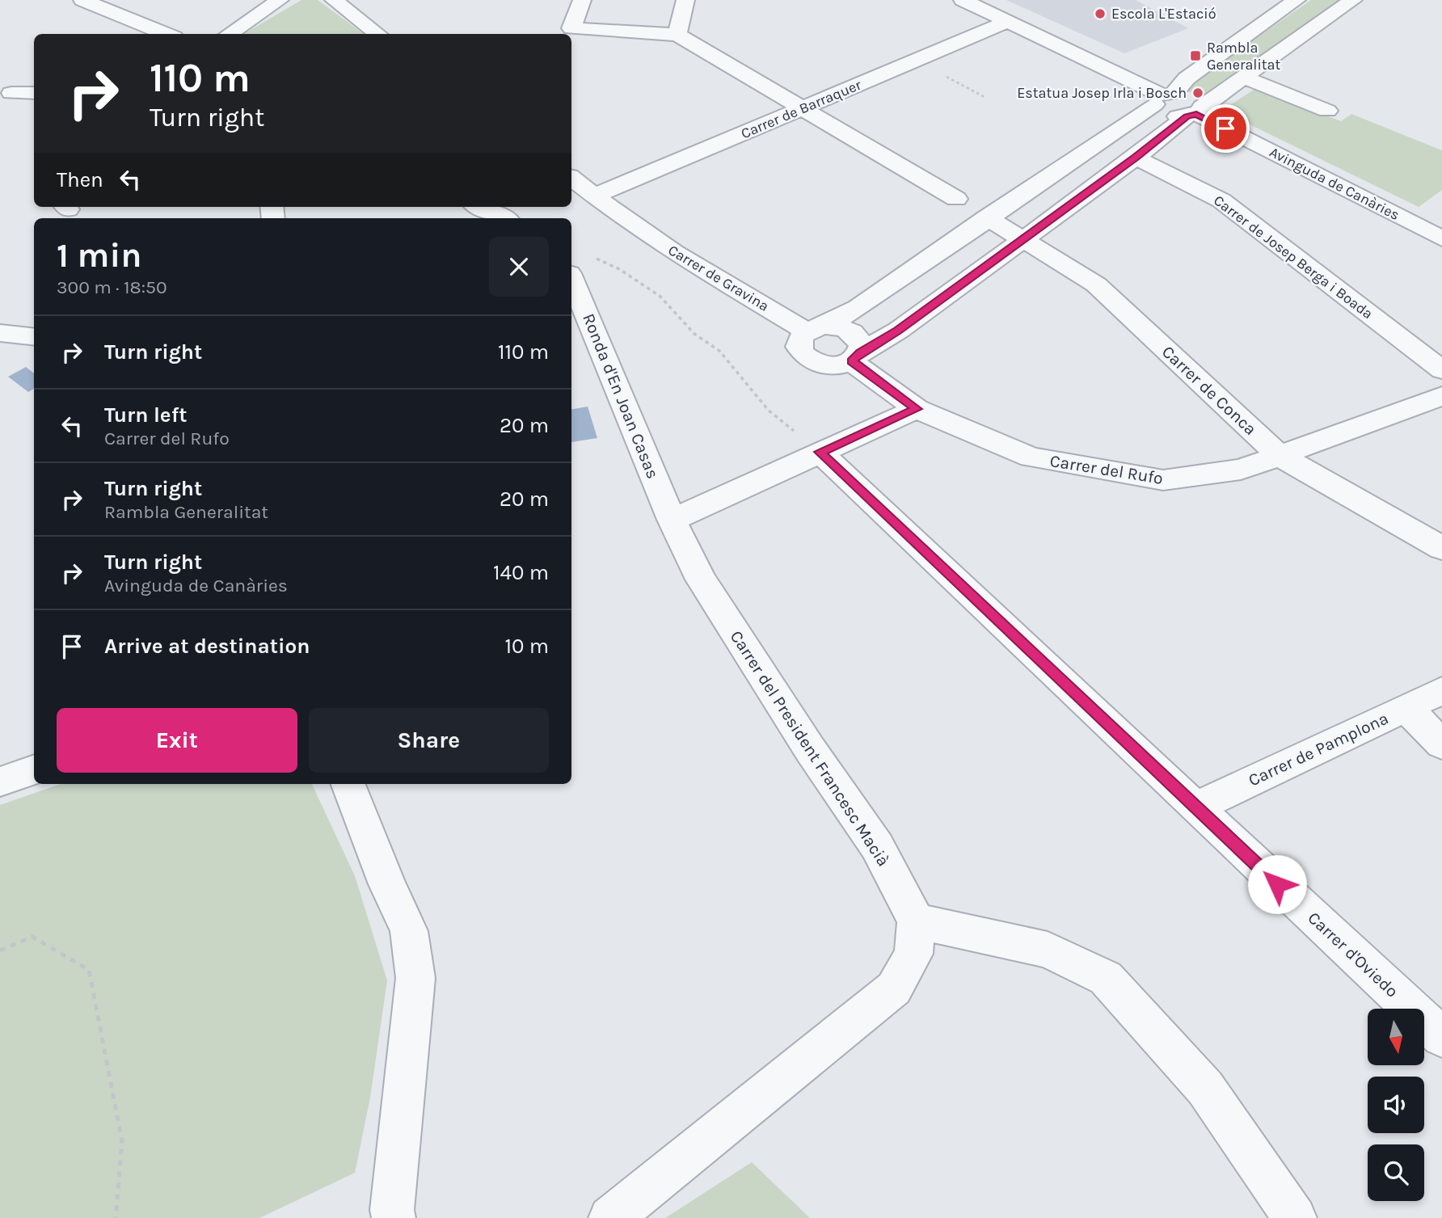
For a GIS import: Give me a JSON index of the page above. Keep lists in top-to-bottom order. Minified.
{"streets":{"street":["Carrer de Barraquer","Avinguda de Canàries","Carrer de Josep Berga i Boada","Carrer de Gravina","Carrer de Conca","Ronda d'En Joan Casas","Carrer del Rufo","Carrer del President Francesc Macià","Carrer de Pamplona","Carrer d'Oviedo"]},"crossings":[["Carrer de Barraquer","Avinguda de Canàries"],["Carrer de Gravina","Carrer del Rufo"],["Carrer de Conca","Carrer del Rufo"],["Ronda d'En Joan Casas","Carrer del President Francesc Macià"],["Carrer de Pamplona","Carrer d'Oviedo"]],"places":{"other":["Escola L'Estació","Estatua Josep Irla i Bosch"],"transit":["Rambla Generalitat"]},"north":"bottom","page":{"turn":["110 m","Turn right"],"then":"Then","heading":["1 min","300 m · 18:50"],"list":[{"name":"Turn right","value":"110 m"},{"name":"Turn left","note":"Carrer del Rufo","value":"20 m"},{"name":"Turn right","note":"Rambla Generalitat","value":"20 m"},{"name":"Turn right","note":"Avinguda de Canàries","value":"140 m"},{"name":"Arrive at destination","value":"10 m"}],"buttons":["Exit","Share"]}}
